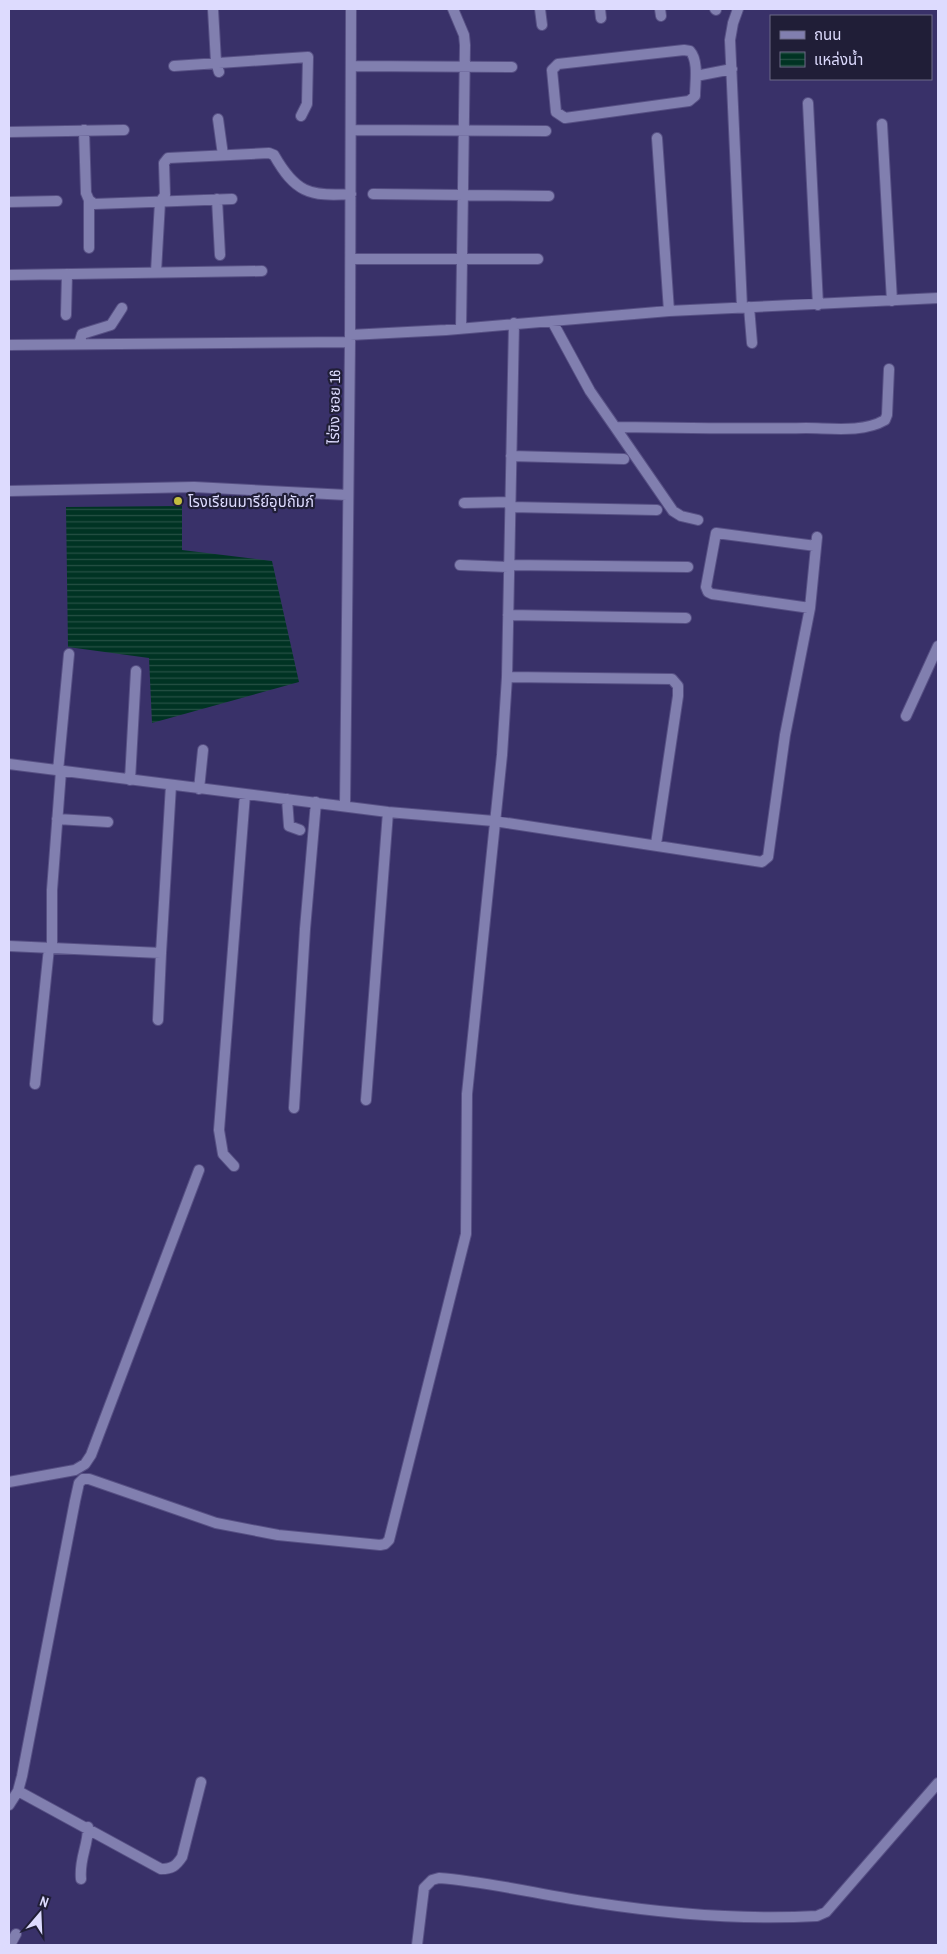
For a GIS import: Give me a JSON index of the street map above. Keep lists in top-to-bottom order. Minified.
{"streets":{"street":["ไร่ขิง ซอย 16"]},"places":["โรงเรียนมารีย์อุปถัมภ์"],"legend":["ถนน","แหล่งน้ำ"],"north":"top"}
